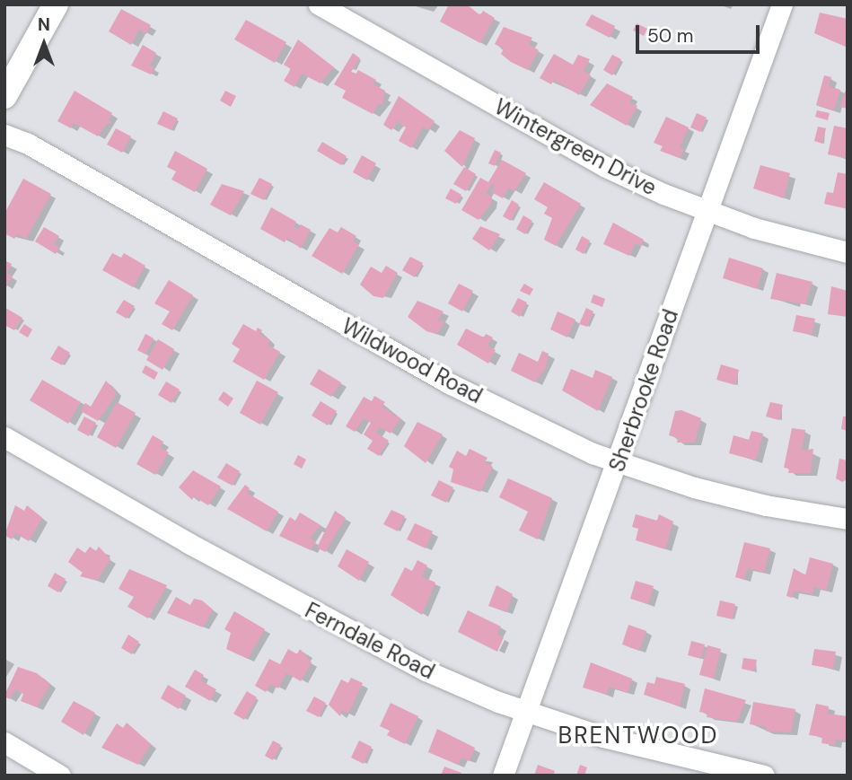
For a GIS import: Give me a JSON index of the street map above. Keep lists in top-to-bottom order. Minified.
{"streets":{"street":["Wintergreen Drive","Wildwood Road","Sherbrooke Road","Ferndale Road"]},"crossings":[["Wintergreen Drive","Sherbrooke Road"],["Wildwood Road","Sherbrooke Road"],["Sherbrooke Road","Ferndale Road"]],"districts":["BRENTWOOD"],"scale_bar":"50 m","north":"top"}
